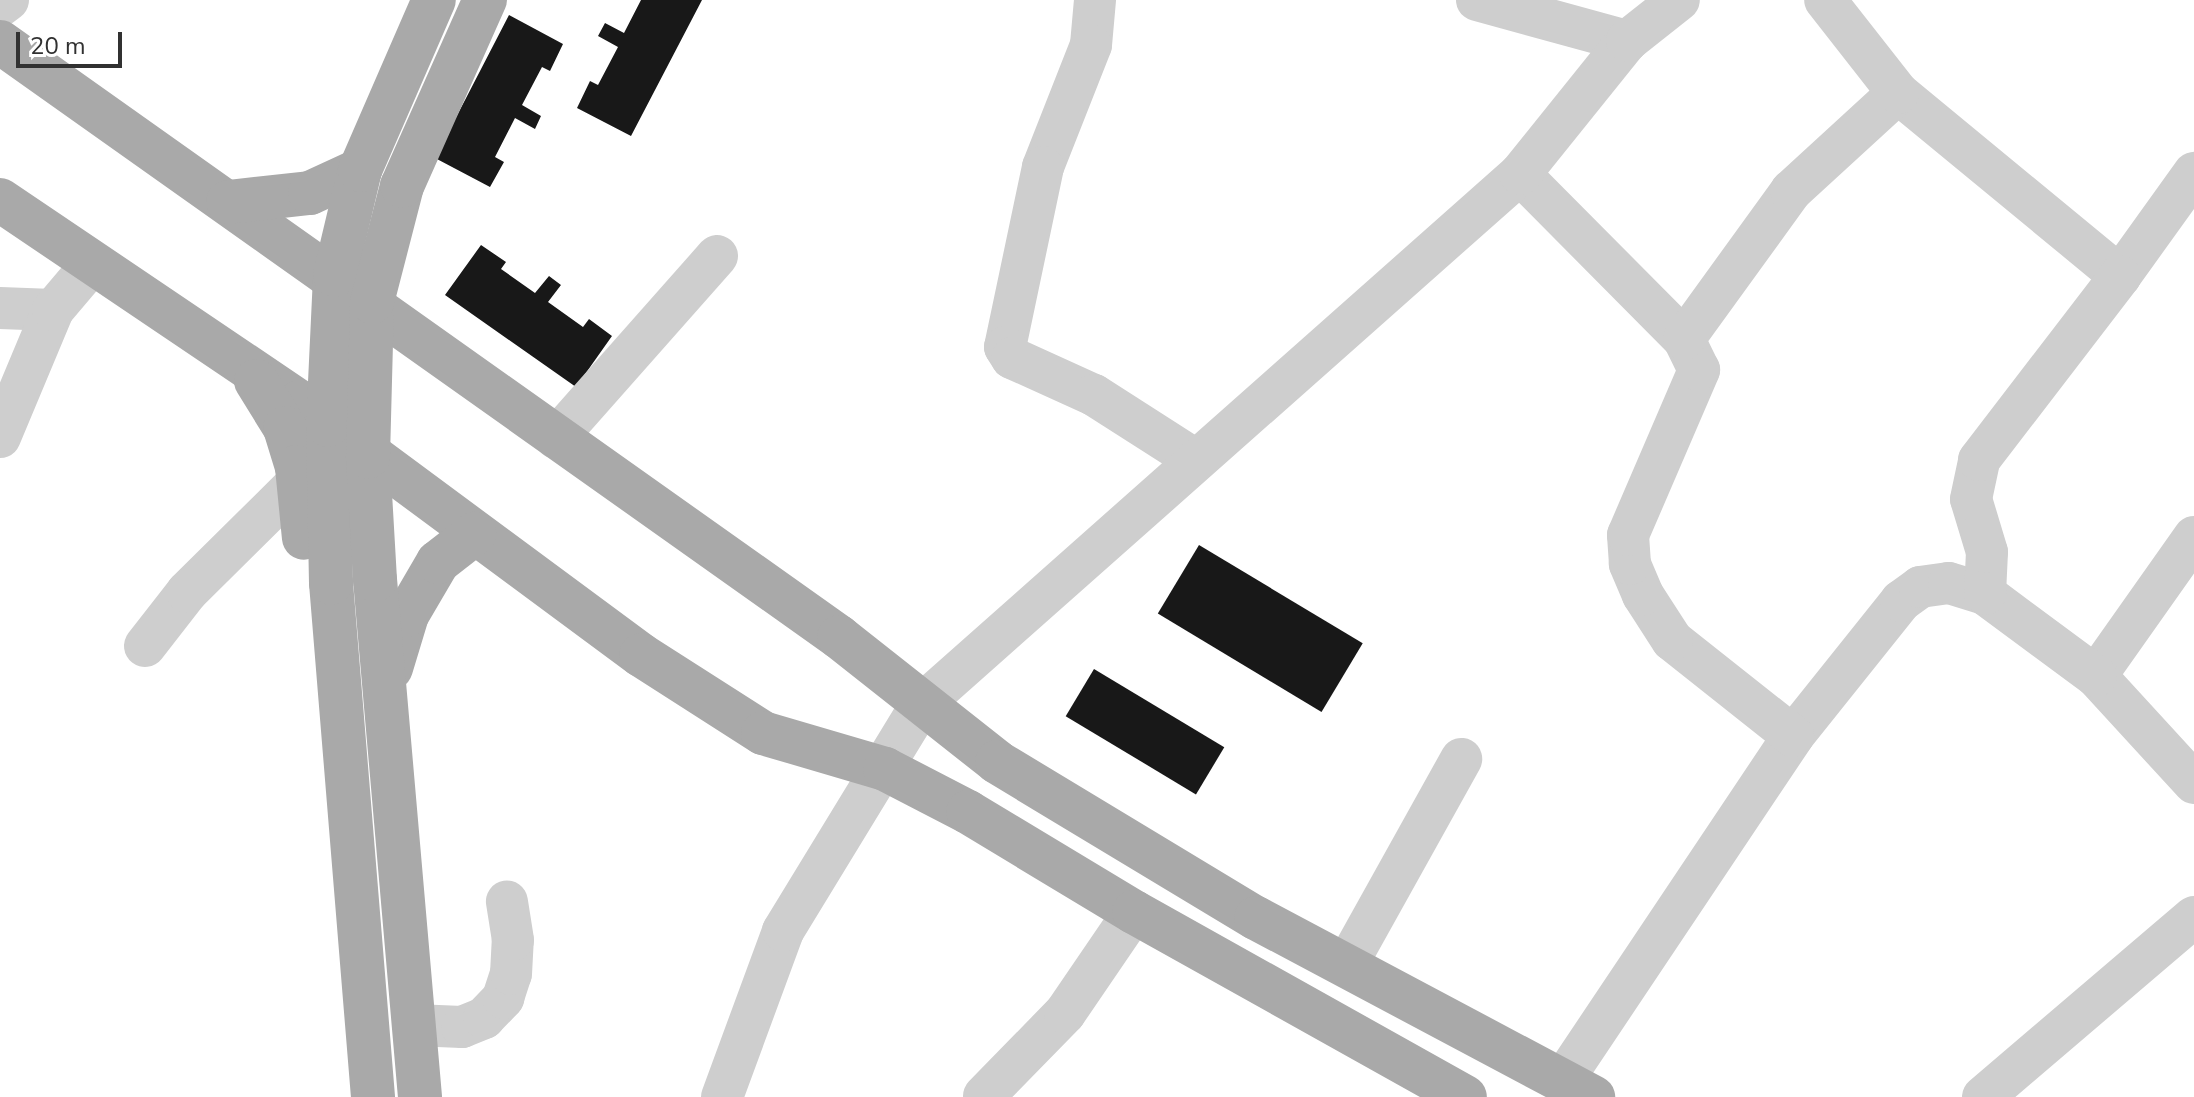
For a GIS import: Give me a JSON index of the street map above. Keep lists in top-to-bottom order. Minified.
{"scale_bar":"20 m"}
